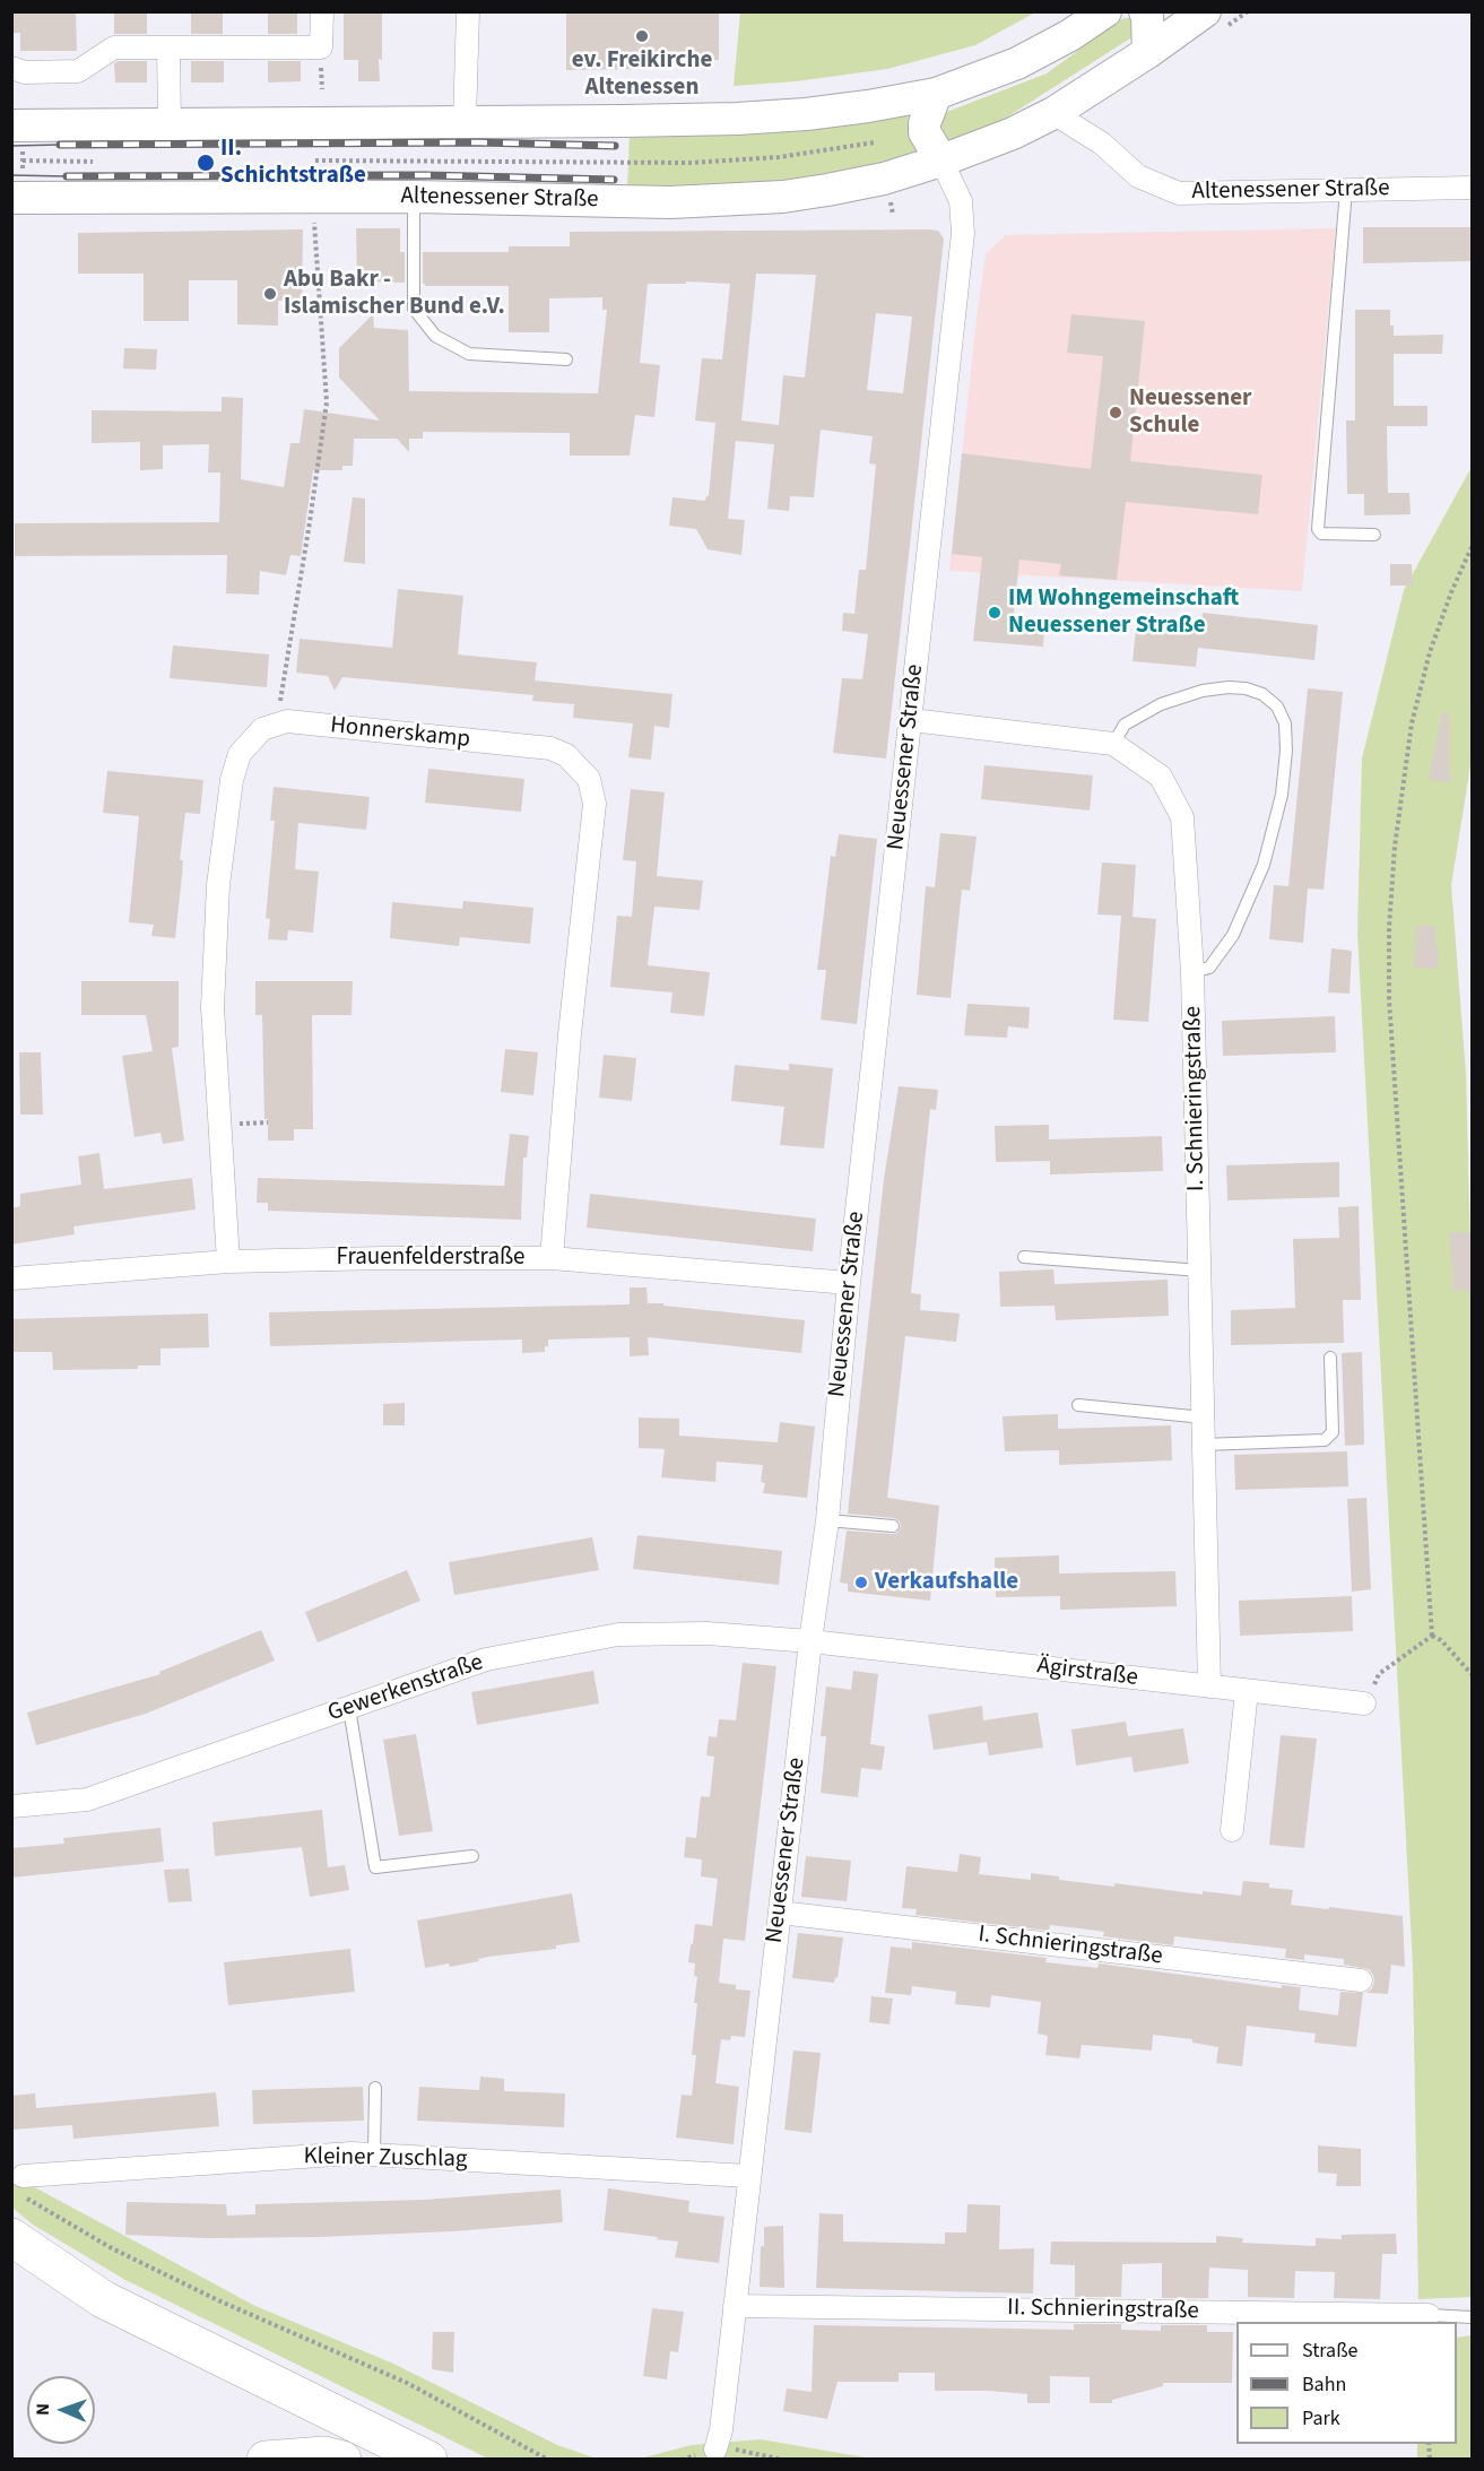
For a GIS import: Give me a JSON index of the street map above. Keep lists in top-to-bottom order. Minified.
{"streets":{"main road":["Altenessener Straße"],"street":["Honnerskamp","Neuessener Straße","I. Schnieringstraße","Frauenfelderstraße","Ägirstraße","Gewerkenstraße","Kleiner Zuschlag","II. Schnieringstraße"]},"crossings":[["Altenessener Straße","Neuessener Straße"],["Honnerskamp","Frauenfelderstraße"],["Neuessener Straße","I. Schnieringstraße"],["Neuessener Straße","Frauenfelderstraße"],["Neuessener Straße","Ägirstraße"],["Neuessener Straße","Gewerkenstraße"],["Neuessener Straße","Kleiner Zuschlag"],["Neuessener Straße","II. Schnieringstraße"],["I. Schnieringstraße","Ägirstraße"],["Ägirstraße","Gewerkenstraße"]],"places":["ev. Freikirche Altenessen","II. Schichtstraße","Abu Bakr - Islamischer Bund e.V.","Neuessener Schule","IM Wohngemeinschaft Neuessener Straße","Verkaufshalle"],"legend":["Straße","Bahn","Park"],"north":"left"}
